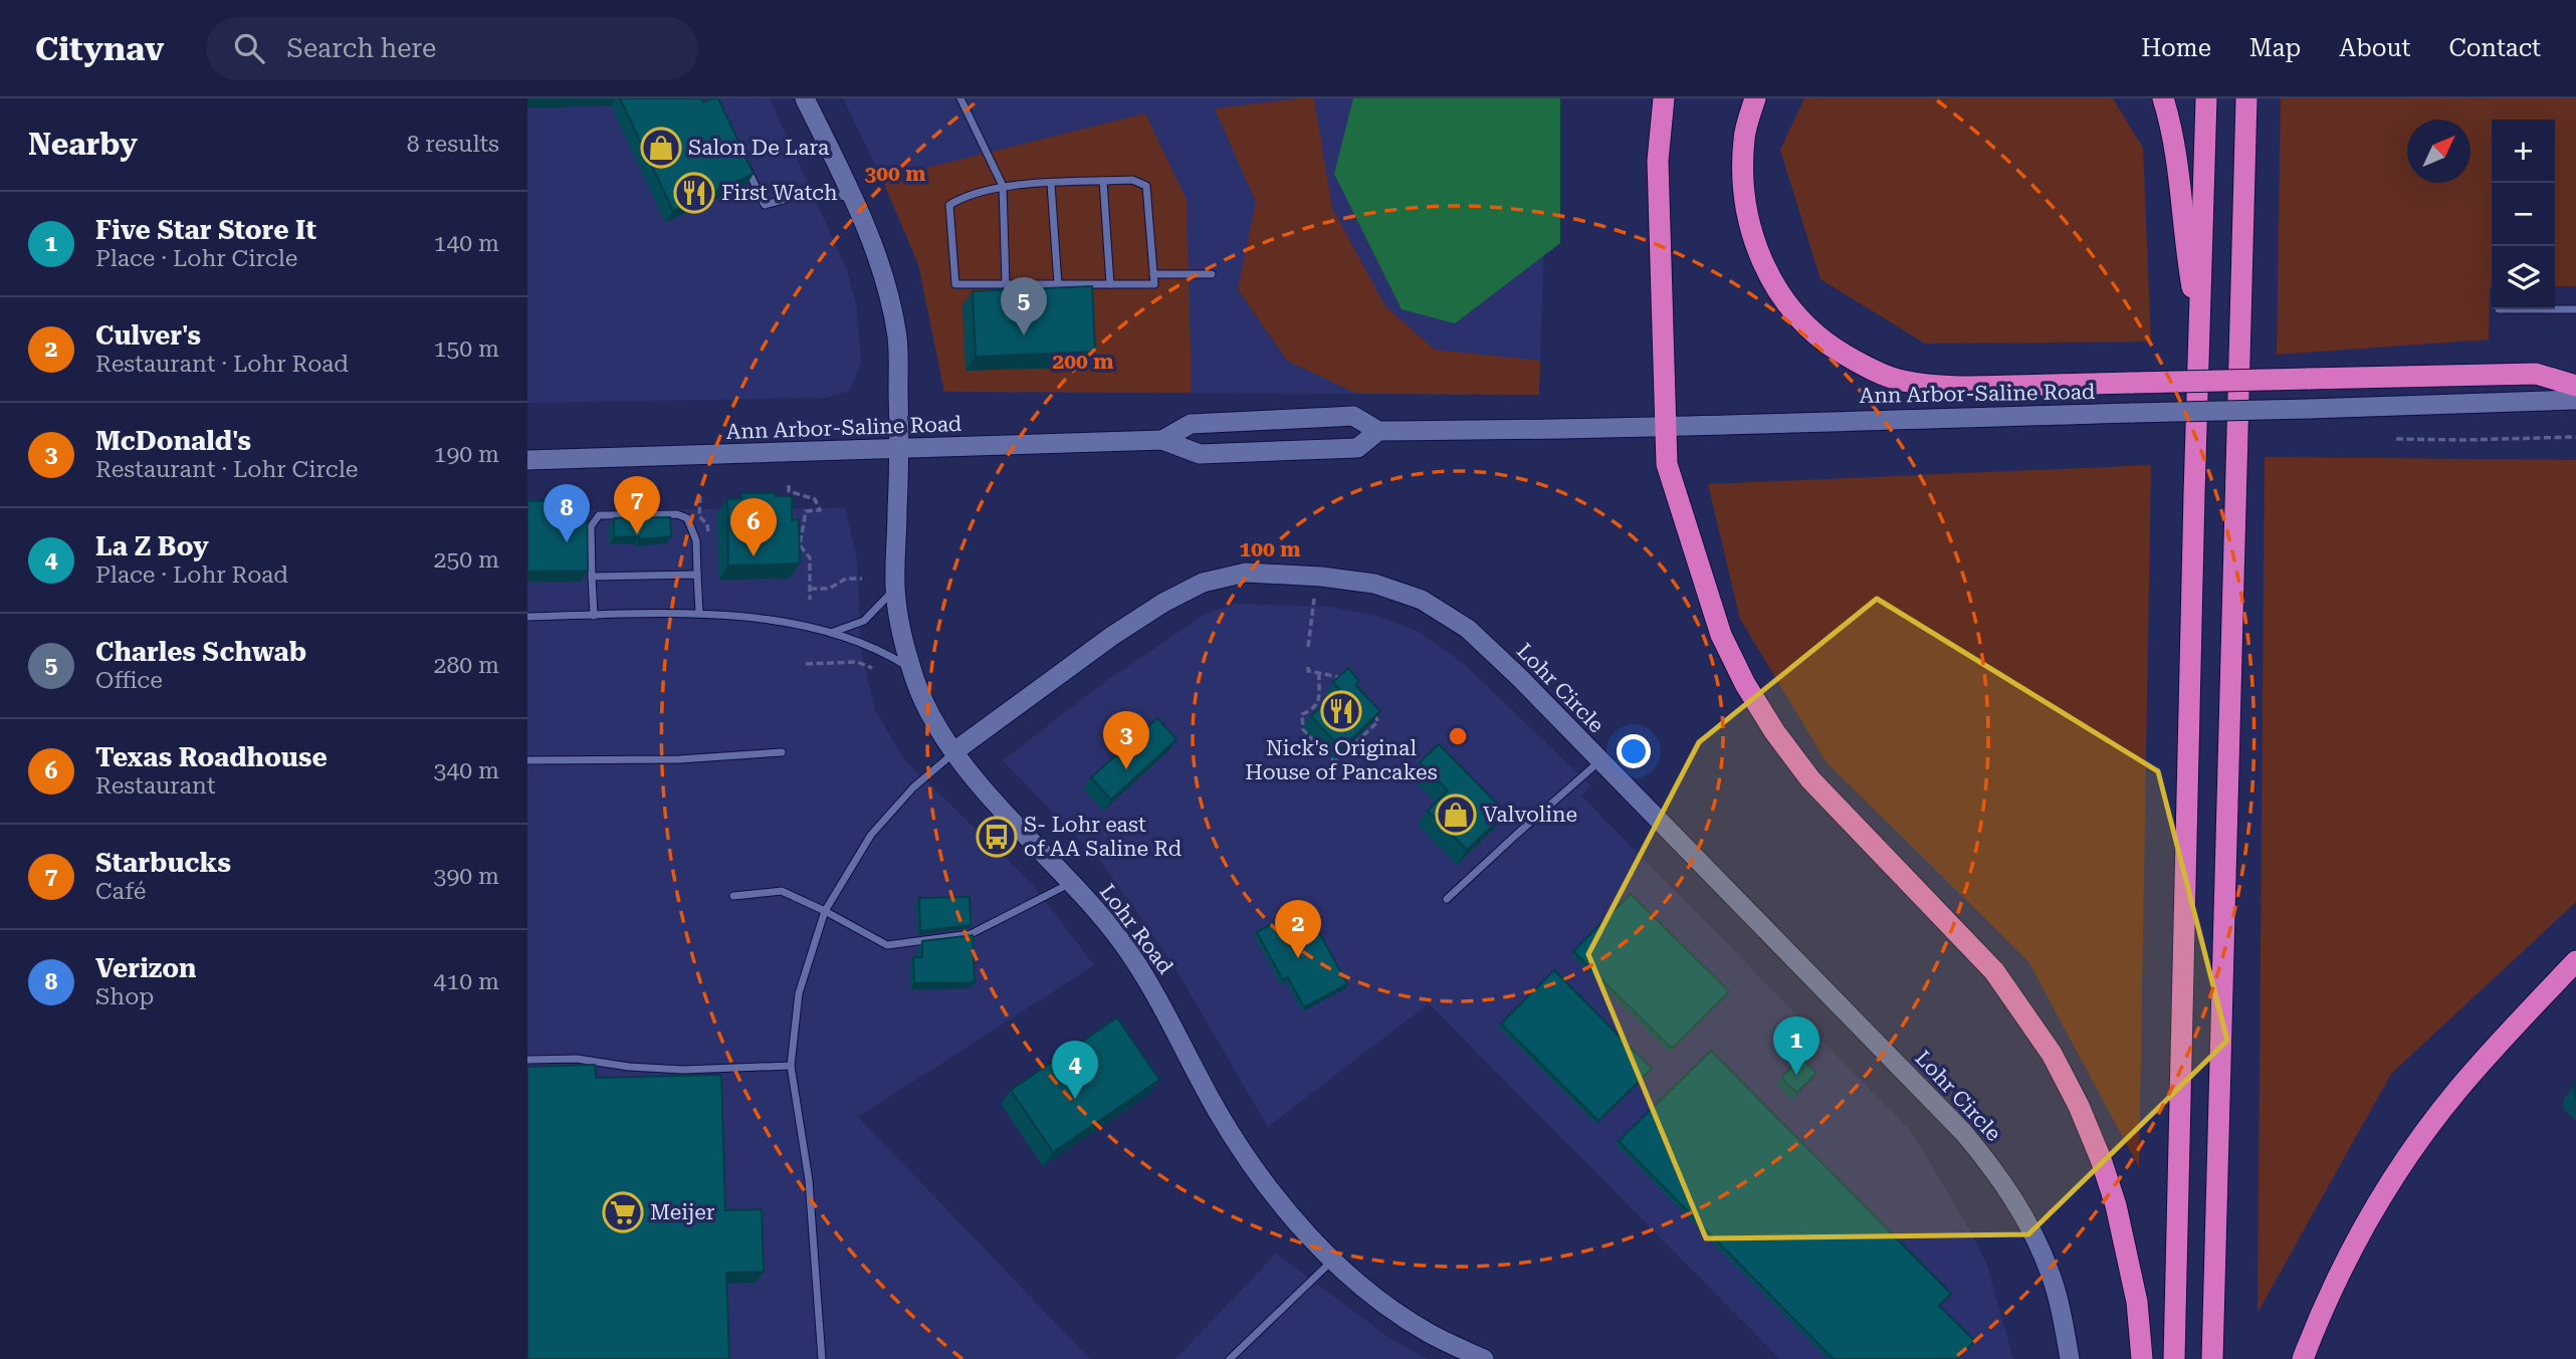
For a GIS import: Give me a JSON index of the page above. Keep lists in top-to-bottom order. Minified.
{"streets":{"street":["Ann Arbor-Saline Road","Lohr Circle","Lohr Road"]},"crossings":[["Ann Arbor-Saline Road","Lohr Road"],["Lohr Circle","Lohr Road"]],"places":{"shop":["Salon De Lara","Valvoline"],"restaurant":["First Watch","Nick's Original House of Pancakes"],"bus stop":["S- Lohr east of AA Saline Rd"],"supermarket":["Meijer"]},"north":"top right","page":{"header":"Citynav","search":"Search here","nav":["Home","Map","About","Contact"],"heading":["Nearby","8 results"],"map_buttons":["+","−"],"list":[{"mark":"1","name":"Five Star Store It","note":"Place · Lohr Circle","value":"140 m"},{"mark":"2","name":"Culver's","note":"Restaurant · Lohr Road","value":"150 m"},{"mark":"3","name":"McDonald's","note":"Restaurant · Lohr Circle","value":"190 m"},{"mark":"4","name":"La Z Boy","note":"Place · Lohr Road","value":"250 m"},{"mark":"5","name":"Charles Schwab","note":"Office","value":"280 m"},{"mark":"6","name":"Texas Roadhouse","note":"Restaurant","value":"340 m"},{"mark":"7","name":"Starbucks","note":"Café","value":"390 m"},{"mark":"8","name":"Verizon","note":"Shop","value":"410 m"}],"pins":["5","7","8","6","3","2","1","4"]},"rings":["300 m","200 m","100 m"]}
